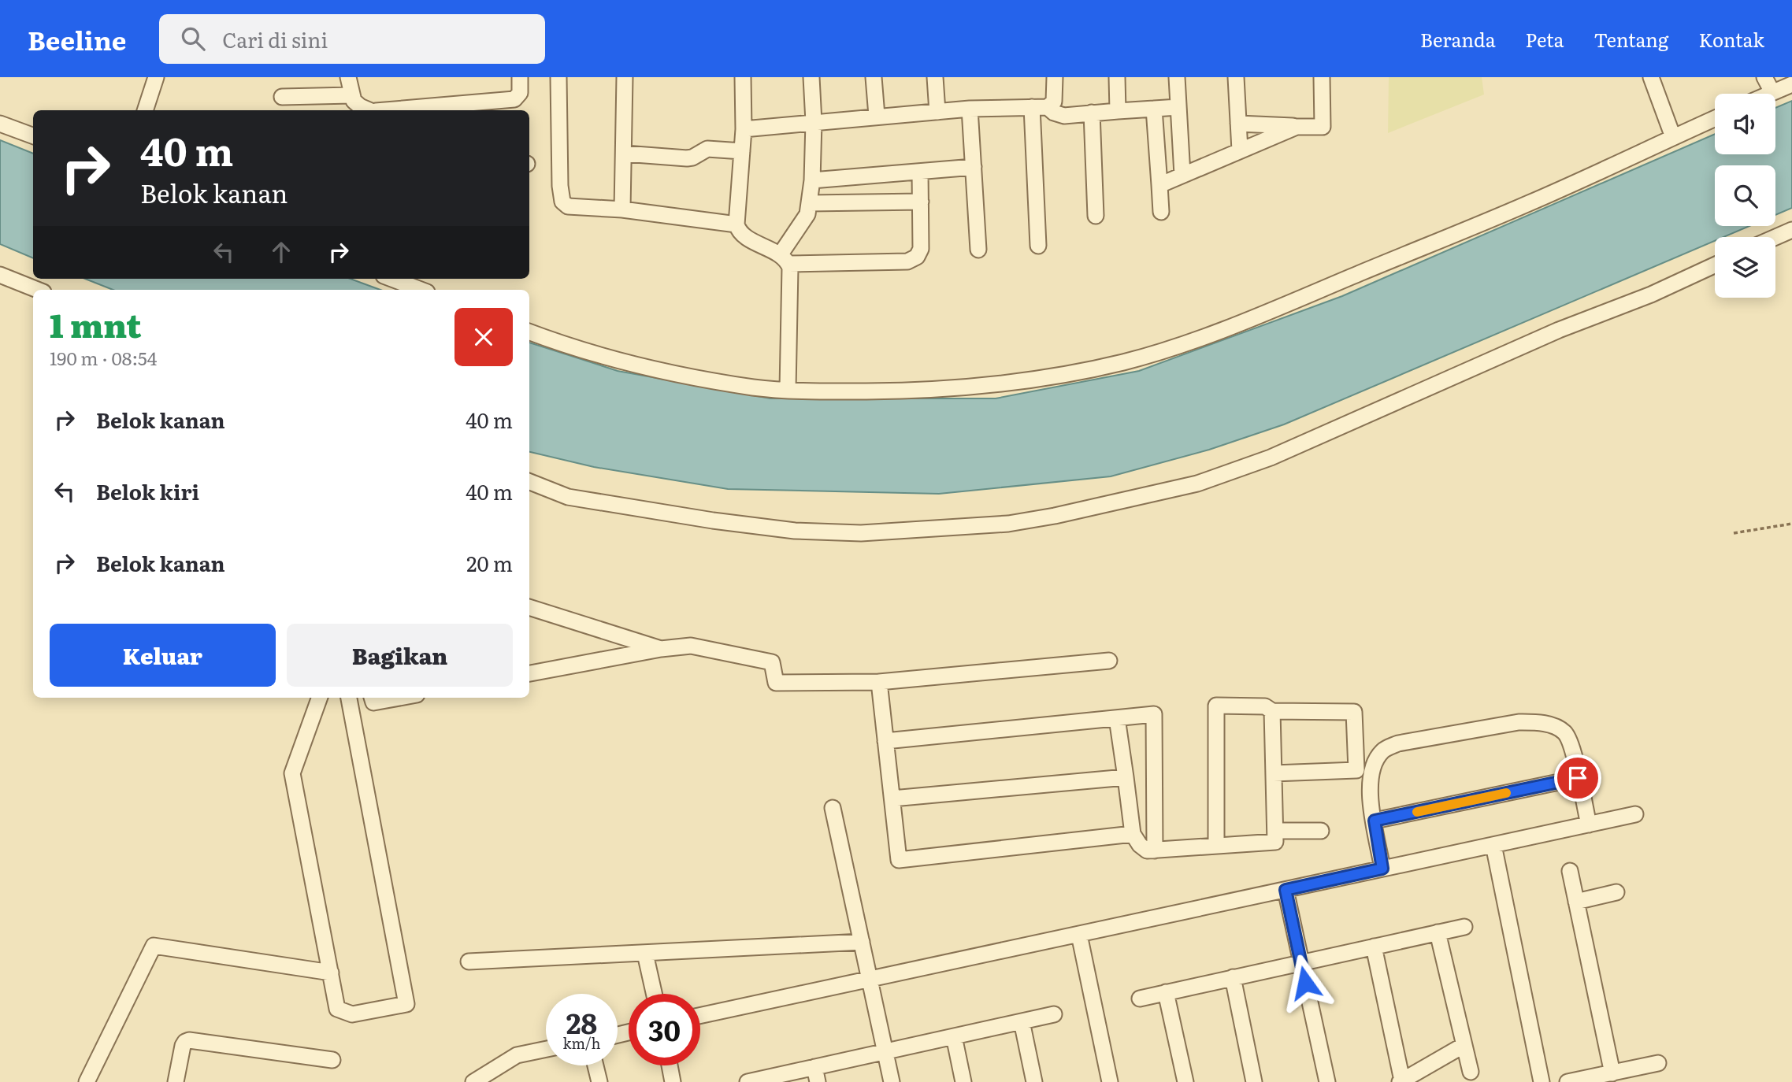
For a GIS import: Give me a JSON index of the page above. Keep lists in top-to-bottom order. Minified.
{"page":{"header":"Beeline","search":"Cari di sini","nav":["Beranda","Peta","Tentang","Kontak"],"turn":["40 m","Belok kanan"],"heading":["1 mnt","190 m · 08:54"],"list":[{"name":"Belok kanan","value":"40 m"},{"name":"Belok kiri","value":"40 m"},{"name":"Belok kanan","value":"20 m"}],"buttons":["Keluar","Bagikan"],"speed":"28 km/h","limit":"30"}}
